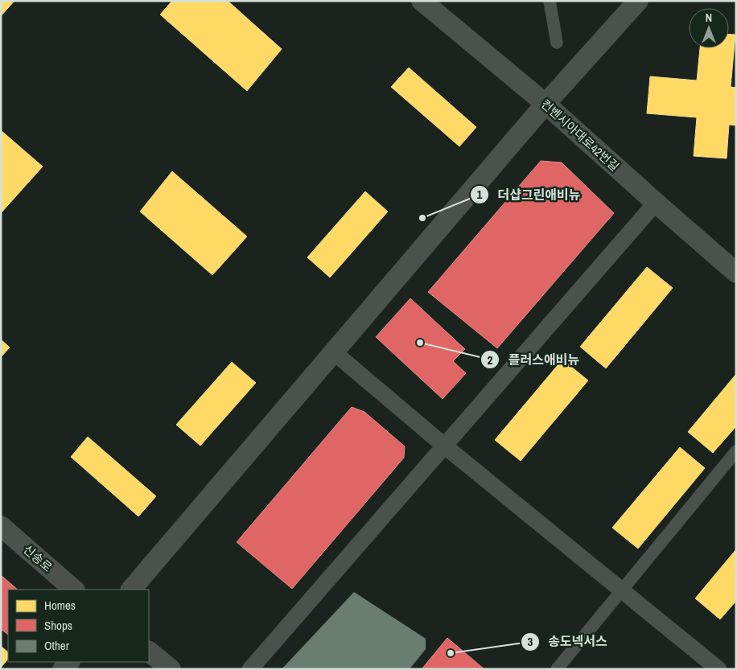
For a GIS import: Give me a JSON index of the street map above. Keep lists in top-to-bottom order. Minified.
{"streets":{"street":["컨벤시아대로42번길","신송로"]},"places":["더샵그린애비뉴","플러스애비뉴","송도넥서스"],"legend":["Homes","Shops","Other"],"north":"top"}
